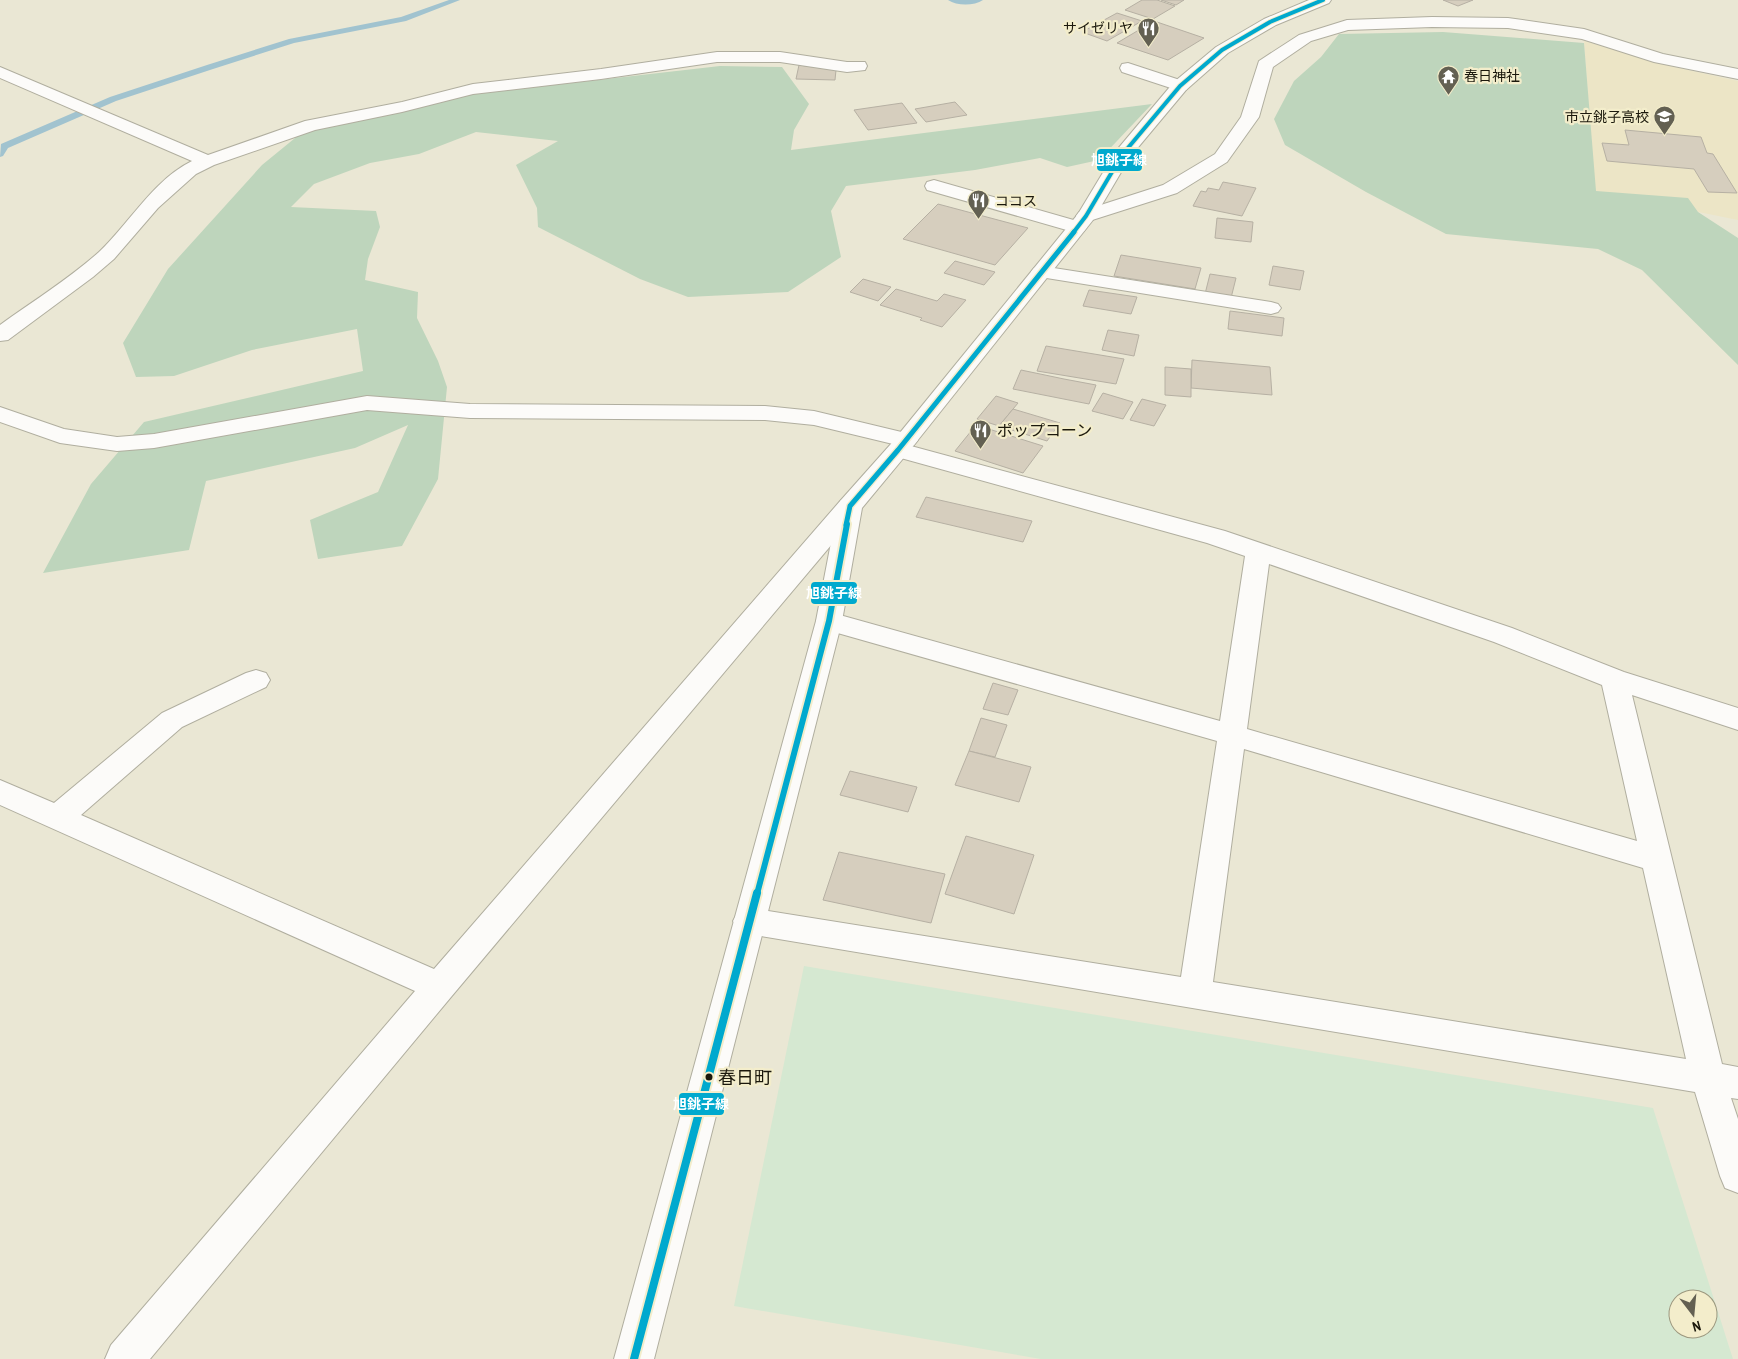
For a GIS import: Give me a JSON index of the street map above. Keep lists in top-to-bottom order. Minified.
{"places":{"restaurant":["サイゼリヤ","ココス","ポップコーン"],"temple":["春日神社"],"school or university":["市立銚子高校"],"other":["春日町"]},"lines":["transit line 旭銚子線"],"north":"bottom"}
